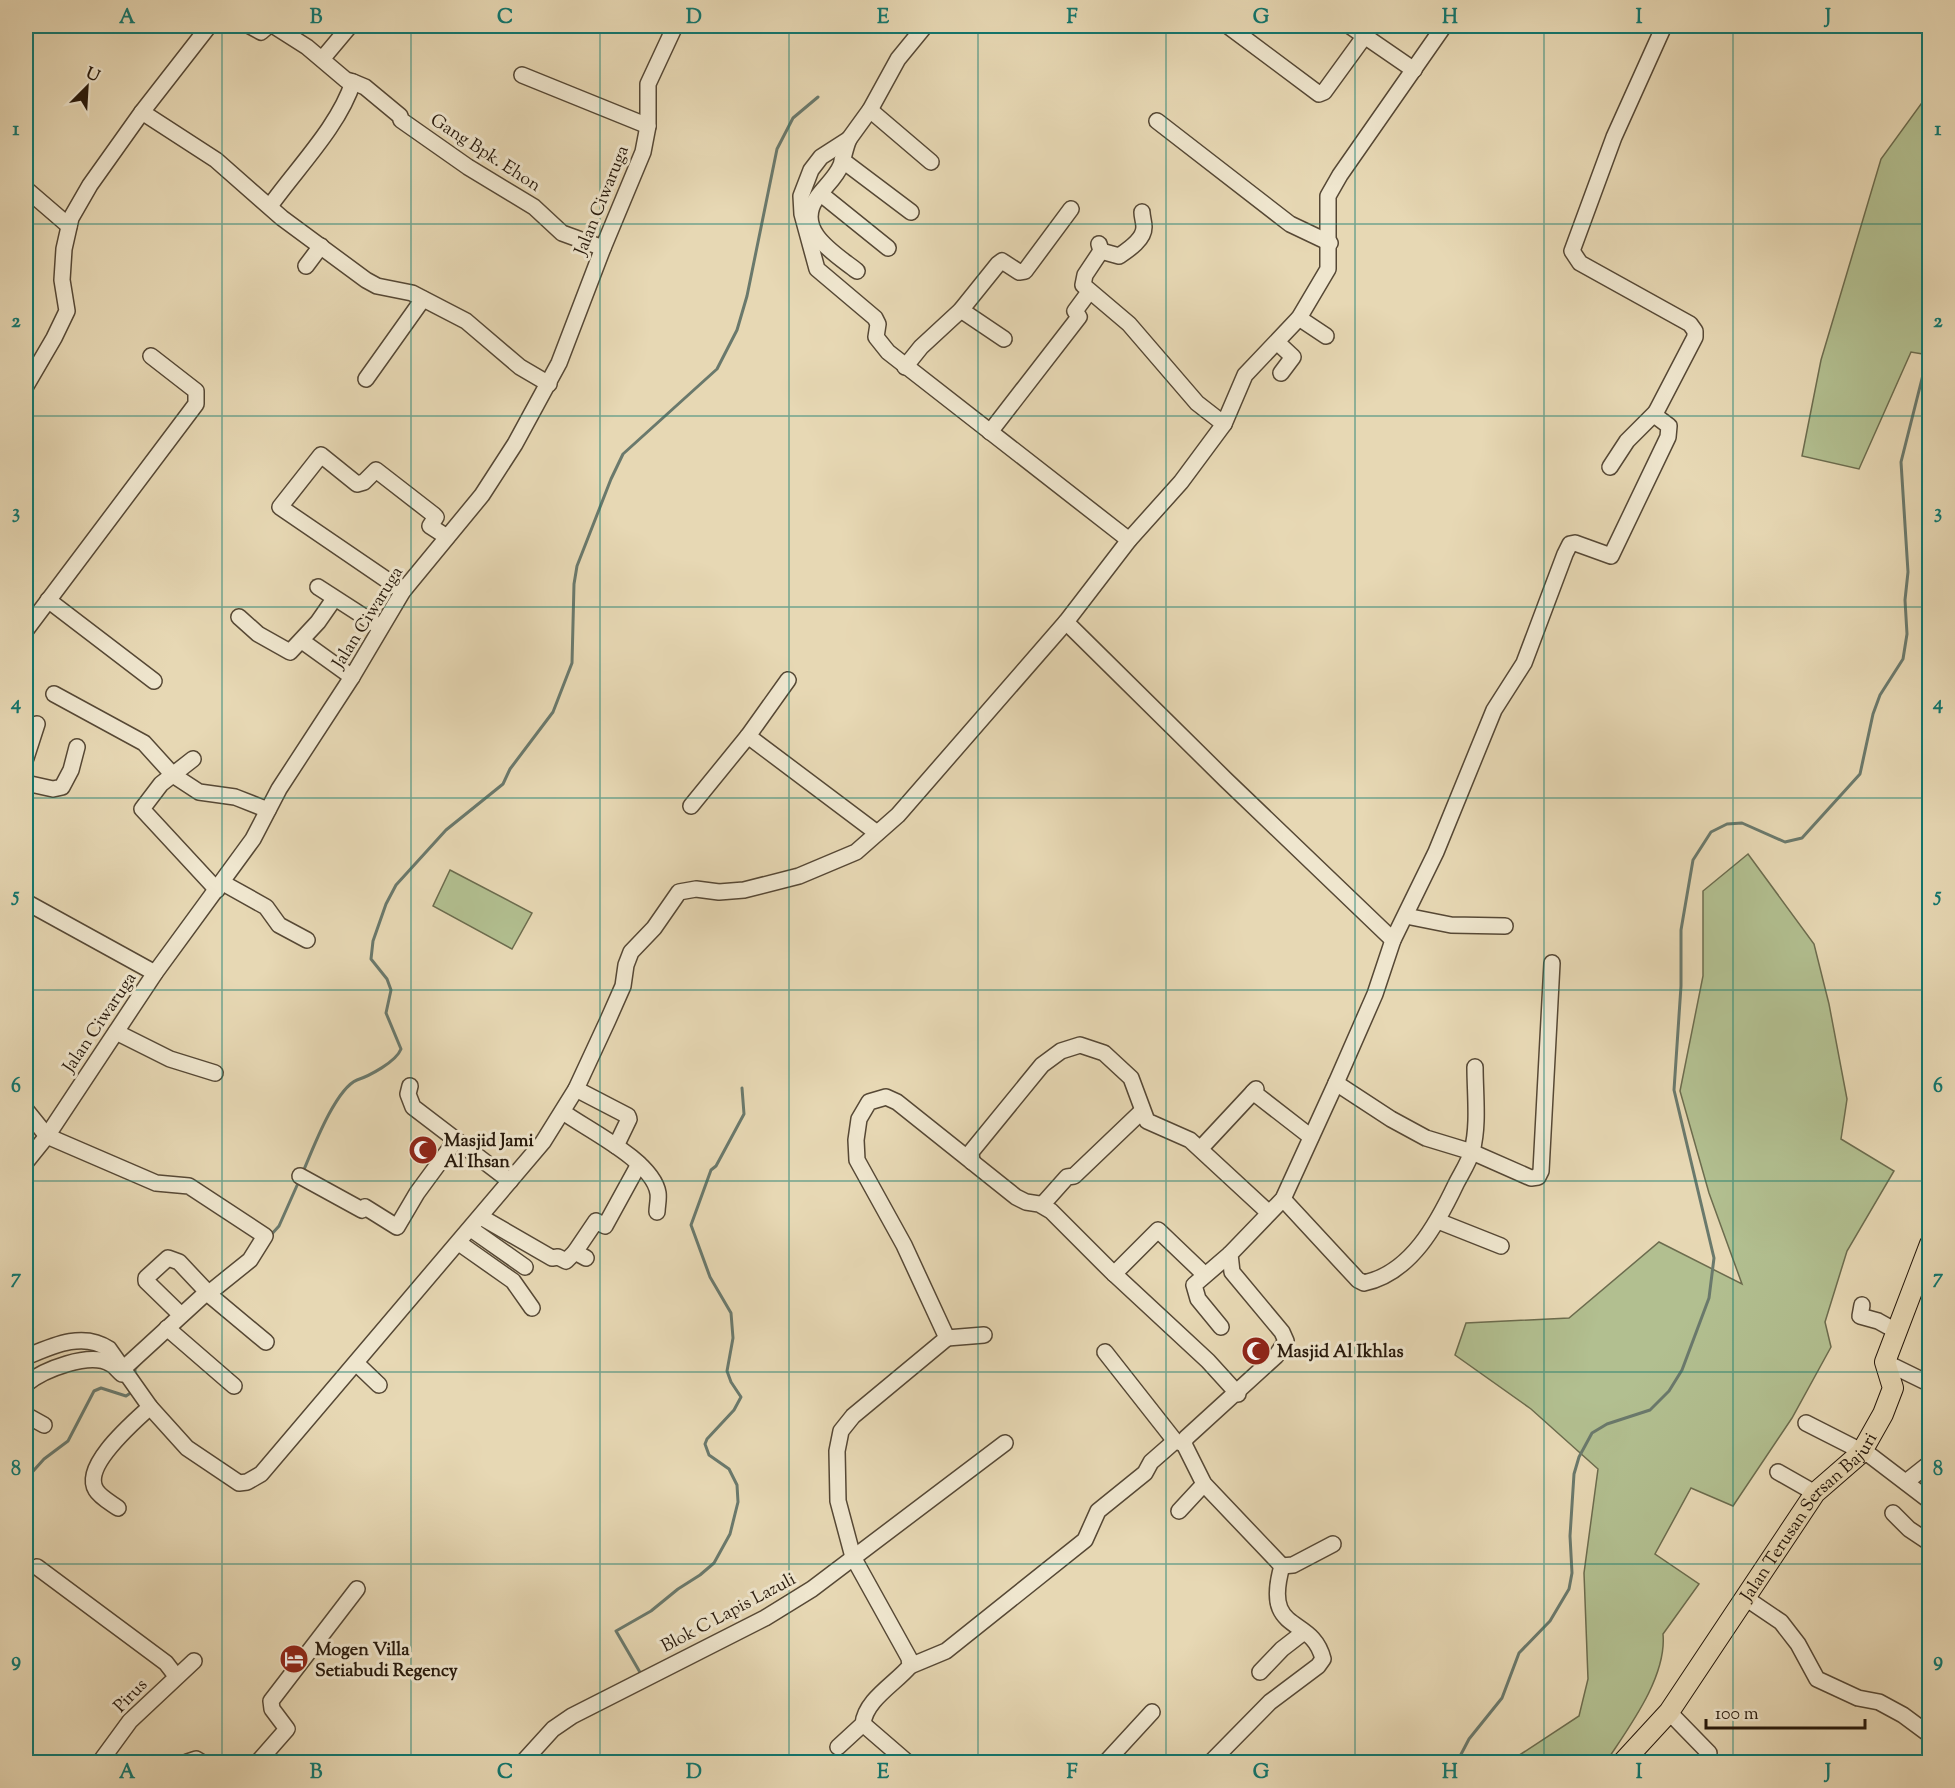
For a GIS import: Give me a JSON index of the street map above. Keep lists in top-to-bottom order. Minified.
{"streets":{"main road":["Jalan Terusan Sersan Bajuri"],"street":["Gang Bpk. Ehon","Jalan Ciwaruga","Blok C Lapis Lazuli","Pirus"]},"crossings":[["Gang Bpk. Ehon","Jalan Ciwaruga"]],"places":{"mosque":["Masjid Jami Al Ihsan","Masjid Al Ikhlas"],"hotel":["Mogen Villa Setiabudi Regency"]},"scale_bar":"100 m","north":"top right","grid":{"columns":["A","B","C","D","E","F","G","H","I","J"],"rows":["1","2","3","4","5","6","7","8","9"]}}
